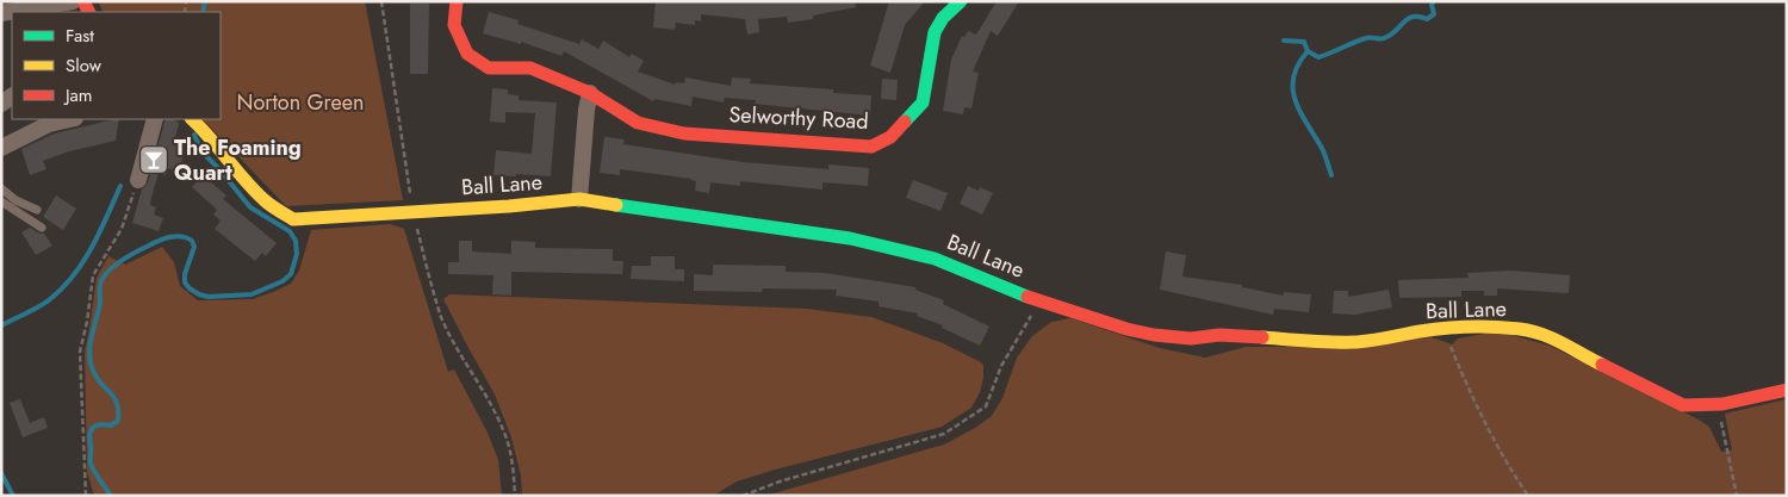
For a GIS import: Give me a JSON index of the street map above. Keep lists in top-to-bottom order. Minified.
{"streets":{"street":["Selworthy Road","Ball Lane"]},"parks":["Norton Green"],"places":{"bar":["The Foaming Quart"]},"legend":["Fast","Slow","Jam"]}
